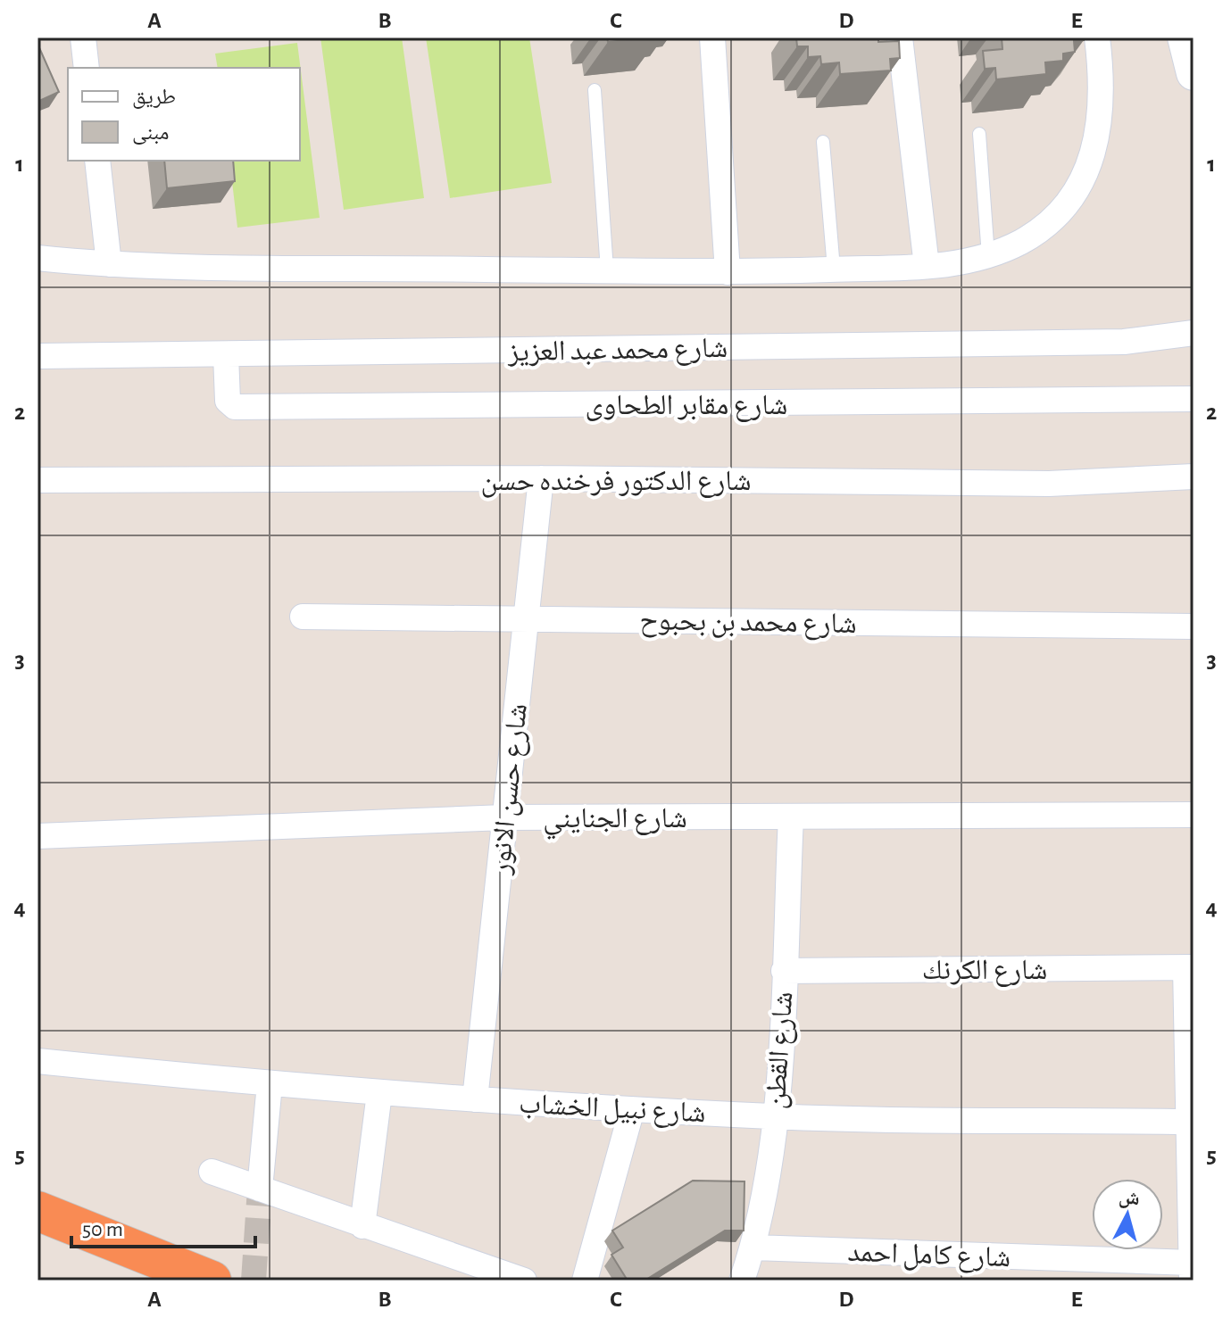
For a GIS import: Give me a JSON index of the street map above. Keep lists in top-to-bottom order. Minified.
{"streets":{"street":["شارع محمد عبد العزيز","شارع مقابر الطحاوى","شارع الدكتور فرخنده حسن","شارع محمد بن بحبوح","شارع حسن الانور","شارع الجنايني","شارع الكرنك","شارع القطن","شارع نبيل الخشاب","شارع كامل احمد"]},"crossings":[["شارع محمد عبد العزيز","شارع مقابر الطحاوى"],["شارع الدكتور فرخنده حسن","شارع حسن الانور"],["شارع محمد بن بحبوح","شارع حسن الانور"],["شارع حسن الانور","شارع الجنايني"],["شارع حسن الانور","شارع نبيل الخشاب"],["شارع الجنايني","شارع القطن"],["شارع الكرنك","شارع القطن"],["شارع القطن","شارع نبيل الخشاب"],["شارع القطن","شارع كامل احمد"]],"legend":["طريق","مبنى"],"scale_bar":"50 m","north":"top","grid":{"columns":["A","B","C","D","E"],"rows":["1","2","3","4","5"]}}
